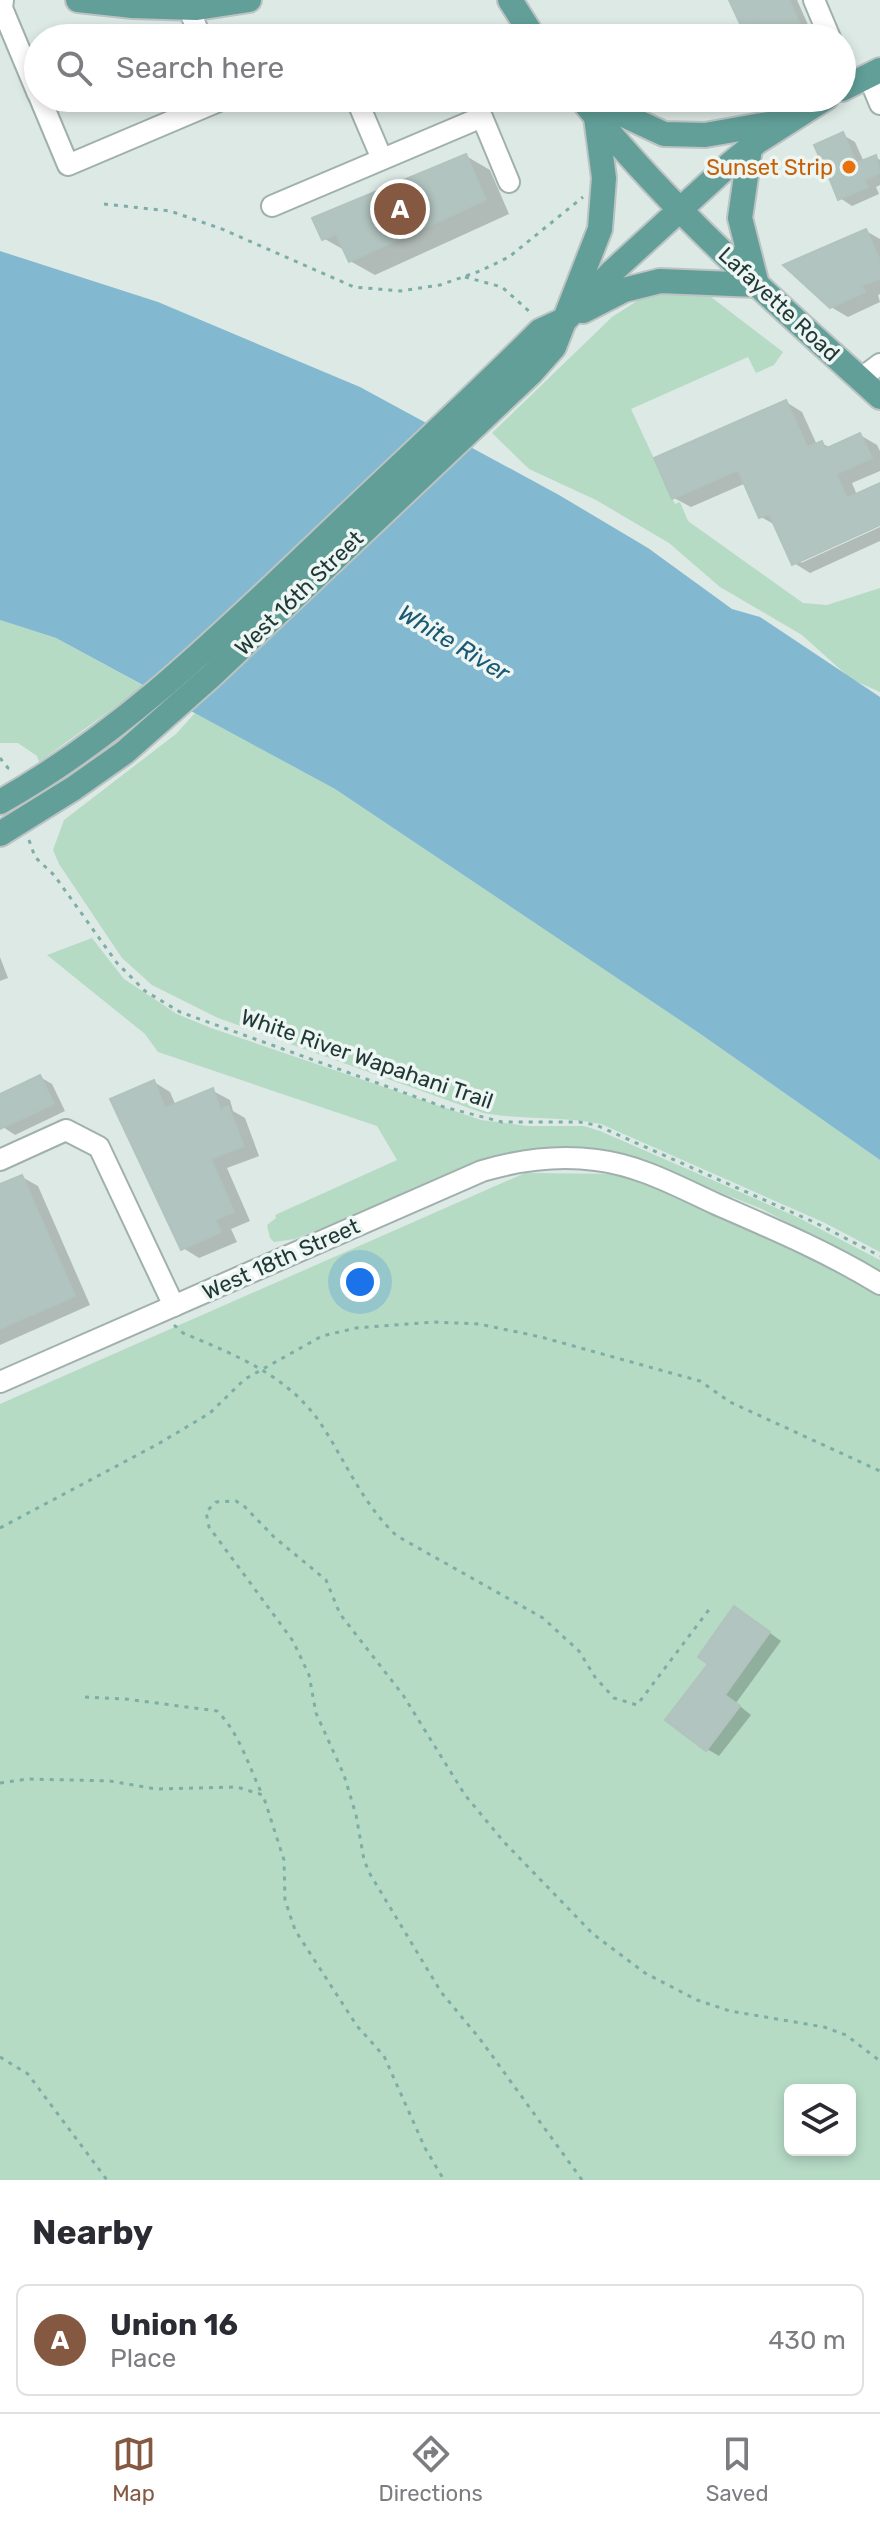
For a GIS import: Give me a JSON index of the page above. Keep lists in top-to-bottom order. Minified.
{"streets":{"main road":["Lafayette Road","West 16th Street"],"street":["West 18th Street"],"path":["White River Wapahani Trail"]},"crossings":[["Lafayette Road","West 16th Street"]],"water":["White River"],"places":["Sunset Strip"],"page":{"search":"Search here","pins":"A","heading":"Nearby","list":[{"mark":"A","name":"Union 16","note":"Place","value":"430 m"}],"nav":["Map","Directions","Saved"]}}
